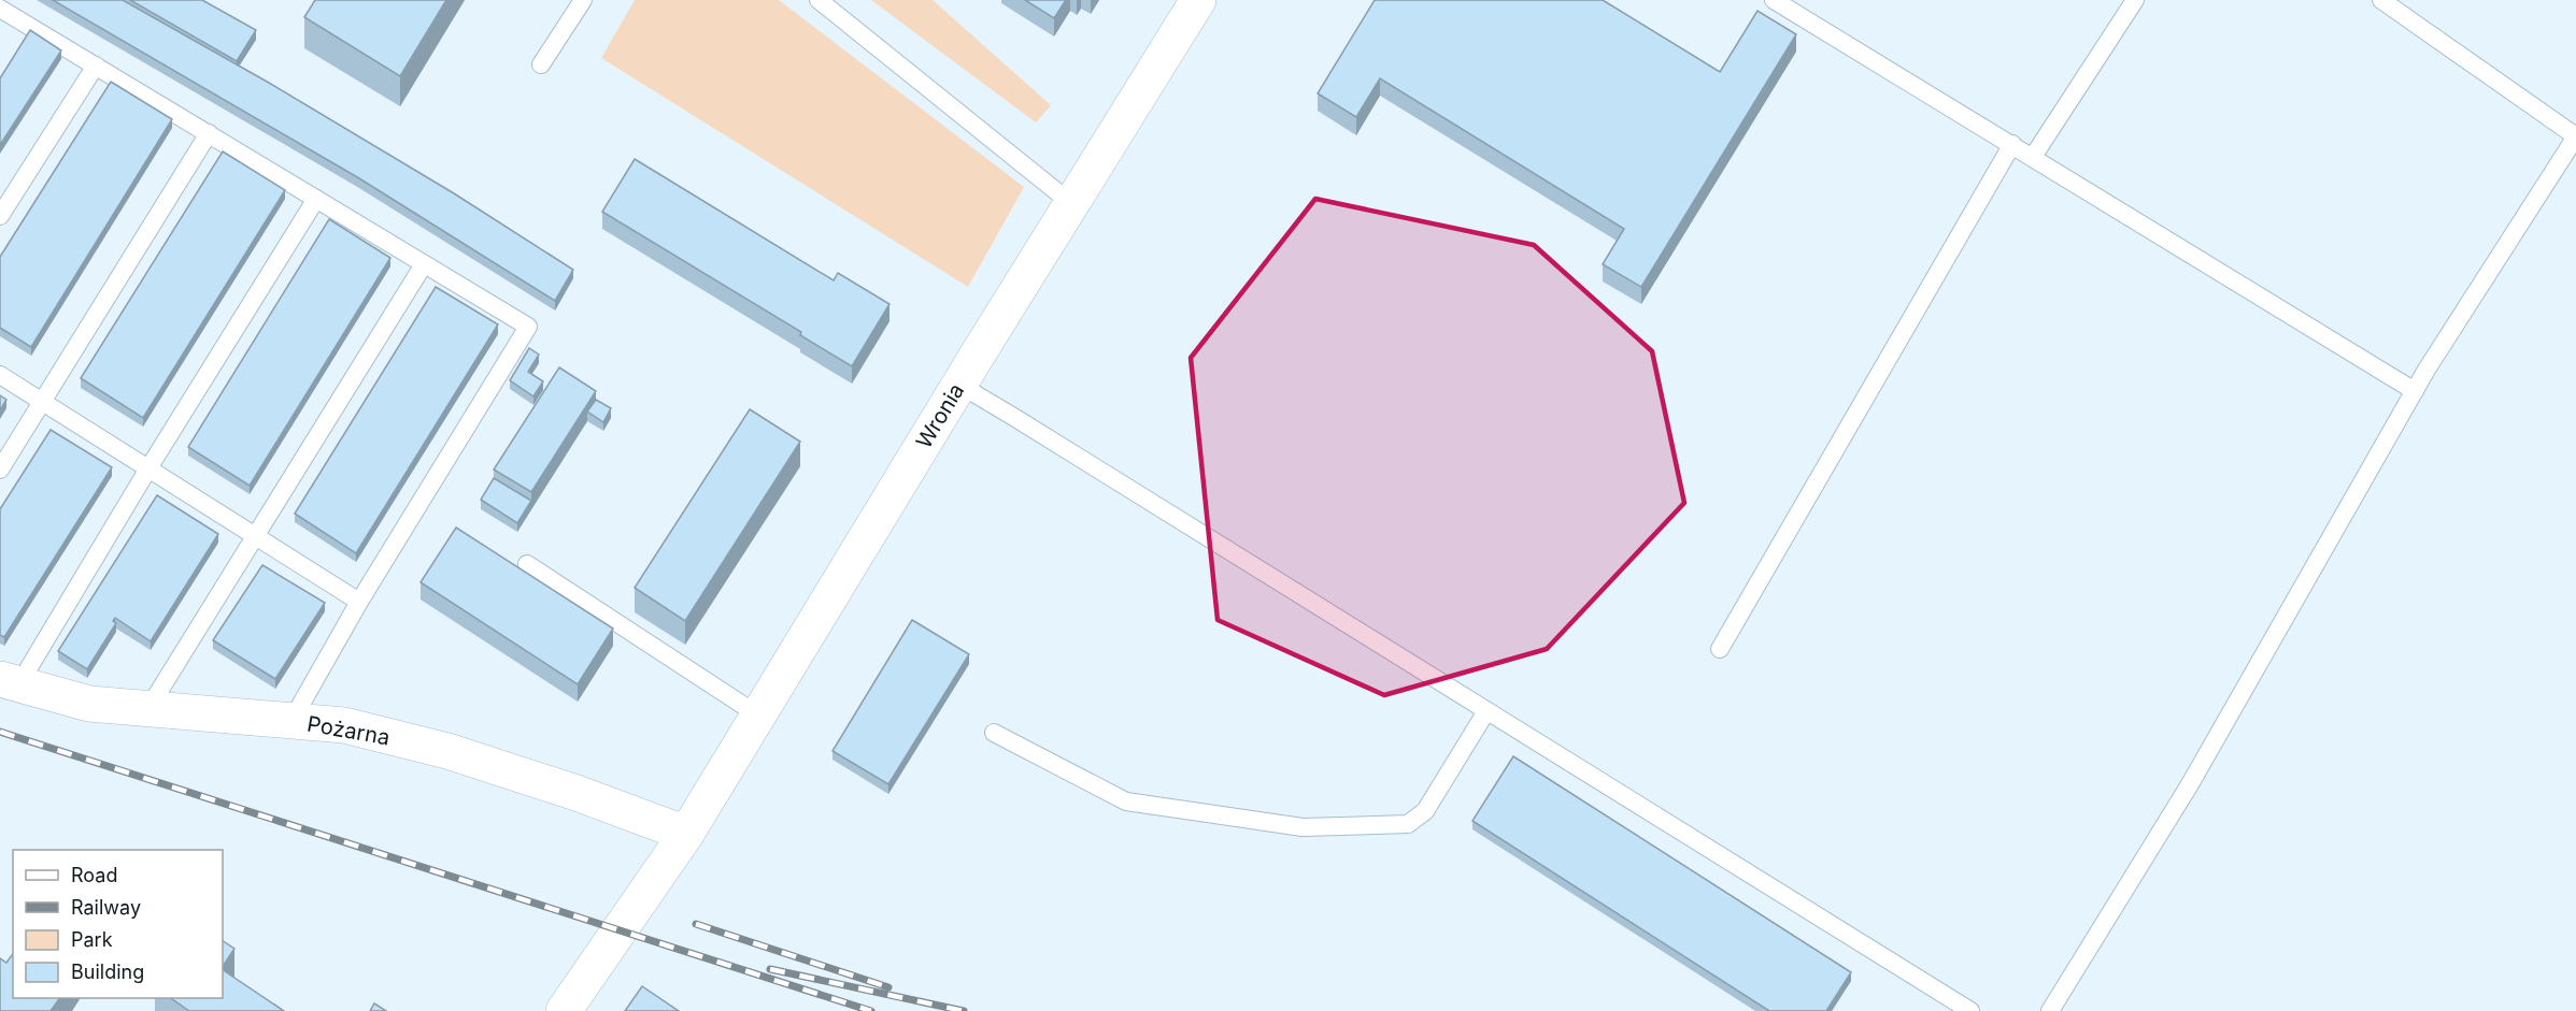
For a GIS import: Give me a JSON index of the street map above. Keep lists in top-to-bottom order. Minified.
{"streets":{"street":["Wronia","Pożarna"]},"crossings":[["Wronia","Pożarna"]],"legend":["Road","Railway","Park","Building"]}
